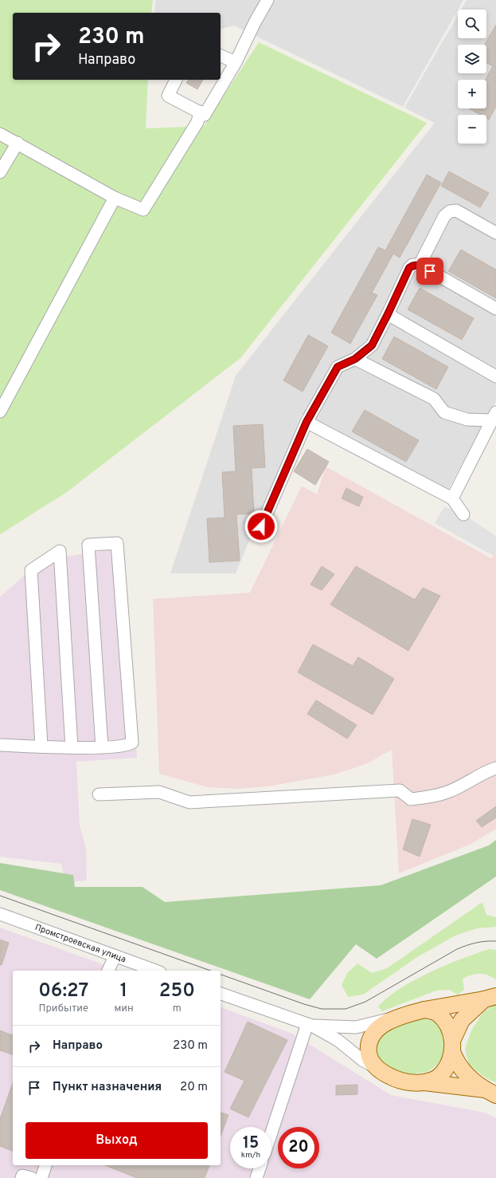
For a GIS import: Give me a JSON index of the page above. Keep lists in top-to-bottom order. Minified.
{"streets":{"street":["Промстроевская улица"]},"page":{"map_buttons":["+","−"],"turn":["230 m","Направо"],"eta":["06:27","Прибытие","1","мин","250","m"],"list":[{"name":"Направо","value":"230 m"},{"name":"Пункт назначения","value":"20 m"}],"buttons":"Выход","speed":"15 km/h","limit":"20"}}
